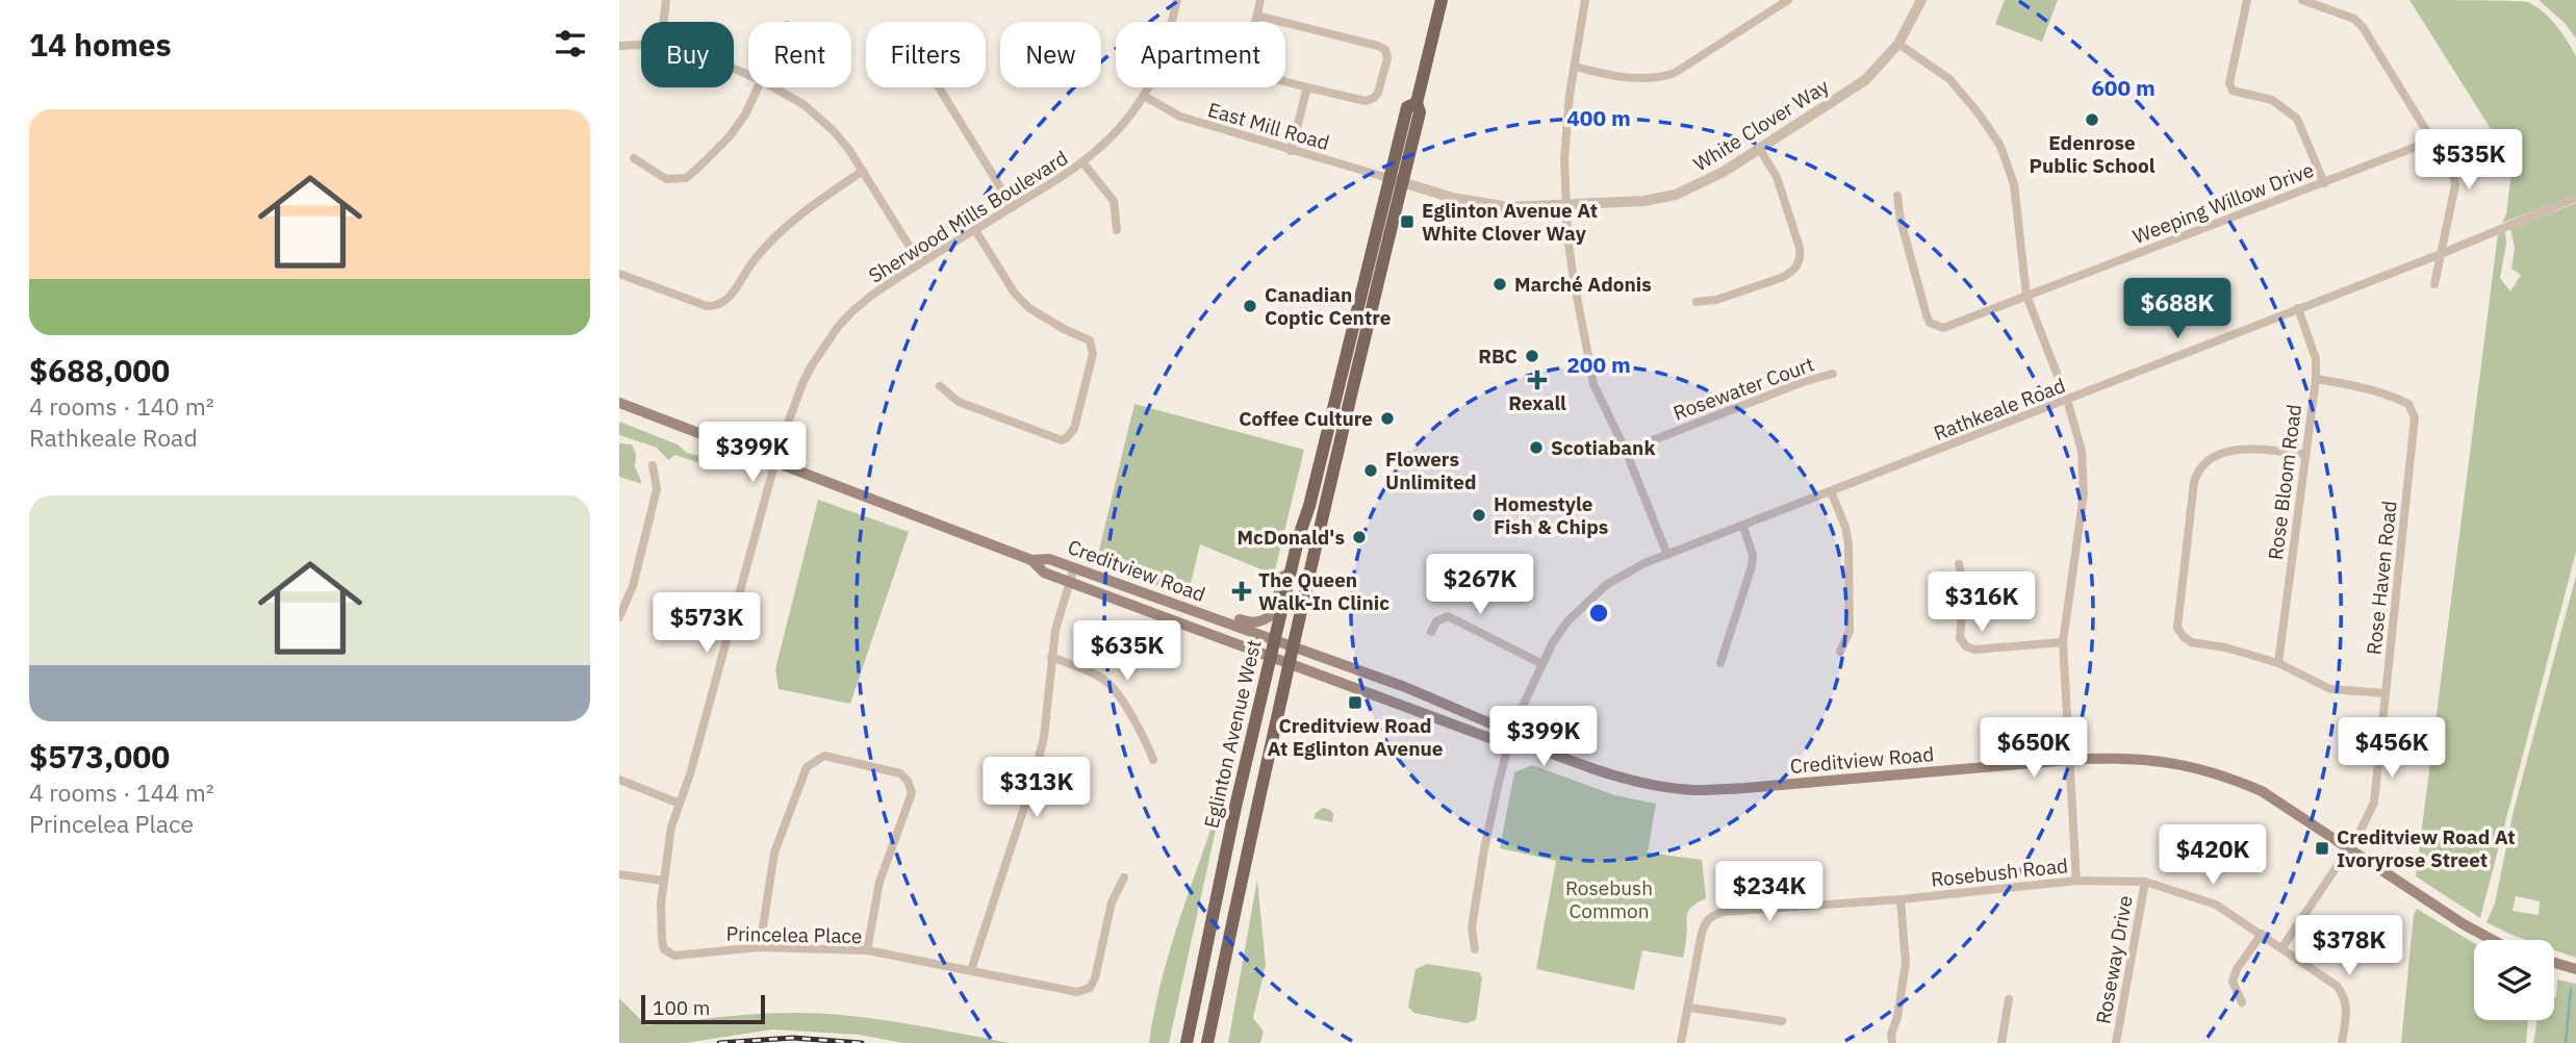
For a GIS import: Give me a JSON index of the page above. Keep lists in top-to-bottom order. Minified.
{"streets":{"main road":["Creditview Road","Eglinton Avenue West"],"street":["White Clover Way","East Mill Road","Weeping Willow Drive","Sherwood Mills Boulevard","Rosewater Court","Rathkeale Road","Rose Bloom Road","Rose Haven Road","Rosebush Road","Princelea Place","Roseway Drive"]},"crossings":[["White Clover Way","East Mill Road"],["White Clover Way","Eglinton Avenue West"],["East Mill Road","Sherwood Mills Boulevard"],["East Mill Road","Eglinton Avenue West"],["Sherwood Mills Boulevard","Creditview Road"],["Sherwood Mills Boulevard","Princelea Place"],["Rathkeale Road","Rose Bloom Road"],["Rathkeale Road","Creditview Road"],["Rose Bloom Road","Rose Haven Road"],["Creditview Road","Rose Haven Road"],["Creditview Road","Eglinton Avenue West"],["Creditview Road","Princelea Place"],["Rose Haven Road","Rosebush Road"],["Rosebush Road","Roseway Drive"]],"parks":["Rosebush Common"],"places":{"other":["Edenrose Public School","Marché Adonis","Canadian Coptic Centre","RBC","Coffee Culture","Scotiabank","Flowers Unlimited","Homestyle Fish & Chips","McDonald's"],"transit":["Eglinton Avenue At White Clover Way","Creditview Road At Eglinton Avenue","Creditview Road At Ivoryrose Street"],"health":["Rexall","The Queen Walk-In Clinic"]},"scale_bar":"100 m","page":{"heading":"14 homes","chip":["Buy","Rent","Filters","New","Apartment"],"list":[{"name":"$688,000","note":"4 rooms · 140 m² · Rathkeale Road"},{"name":"$573,000","note":"4 rooms · 144 m² · Princelea Place"}],"price":["$535K","$688K","$399K","$267K","$316K","$573K","$635K","$399K","$650K","$456K","$313K","$420K","$234K","$378K"],"scale":"100 m"},"rings":["600 m","400 m","200 m"]}
